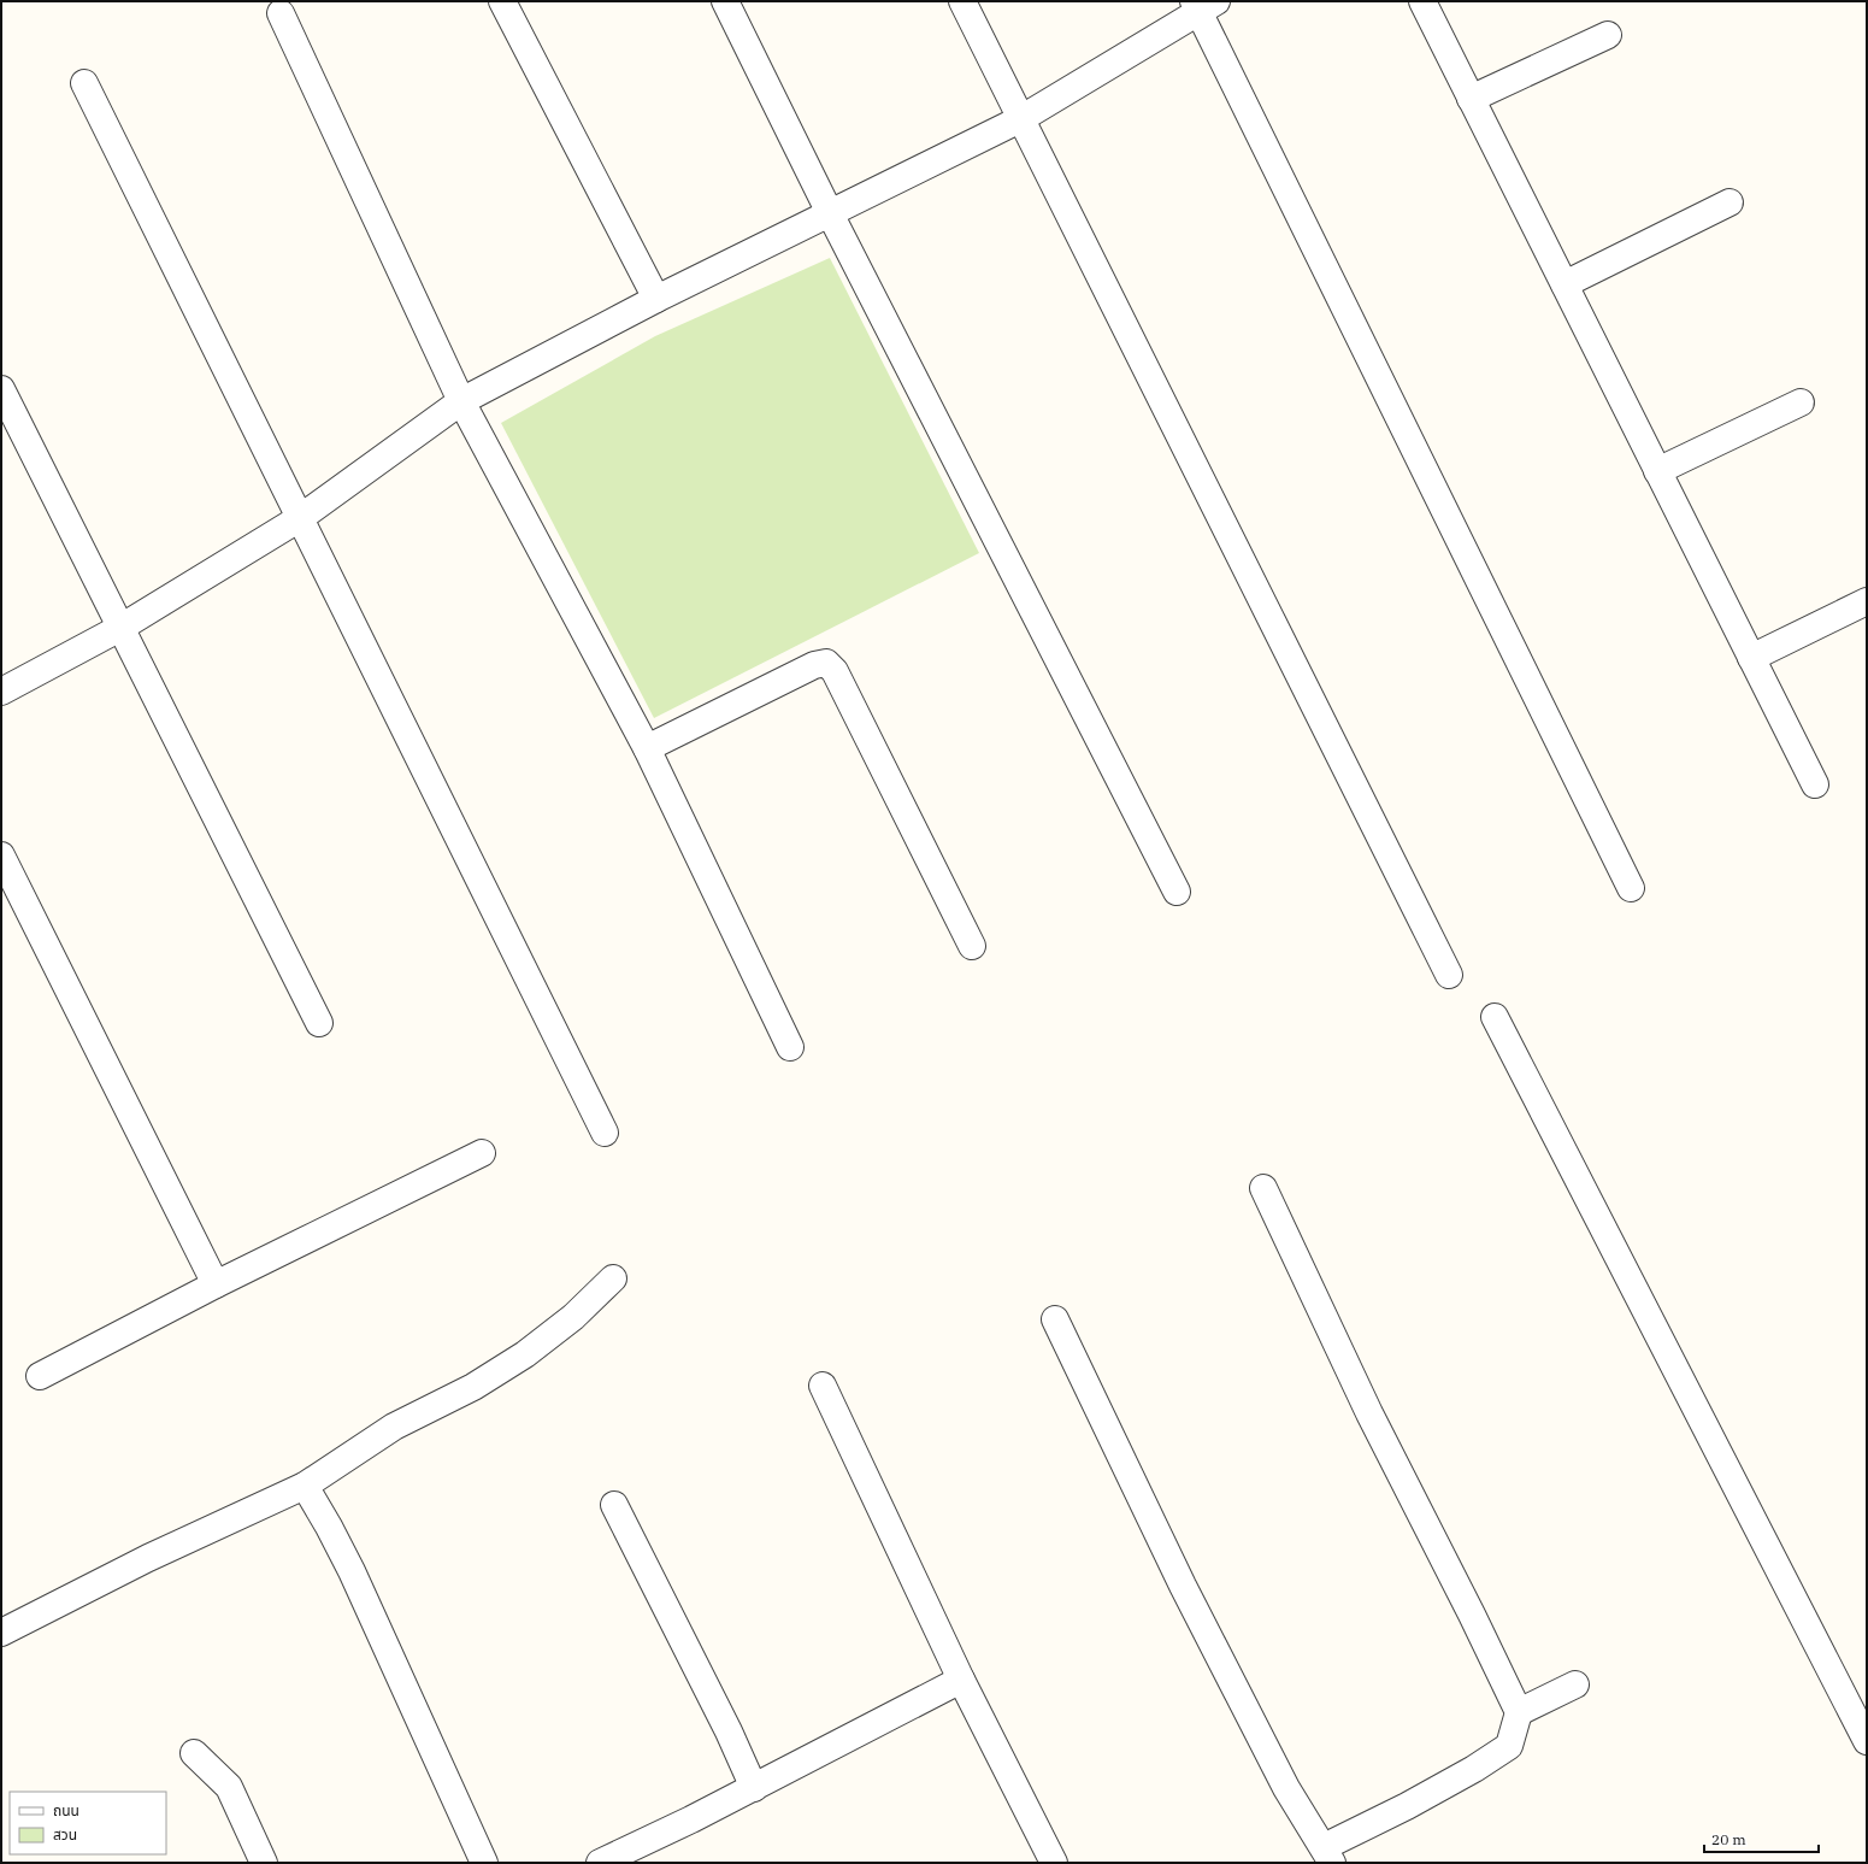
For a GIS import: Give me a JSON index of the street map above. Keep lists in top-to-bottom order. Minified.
{"legend":["ถนน","สวน"],"scale_bar":"20 m"}
